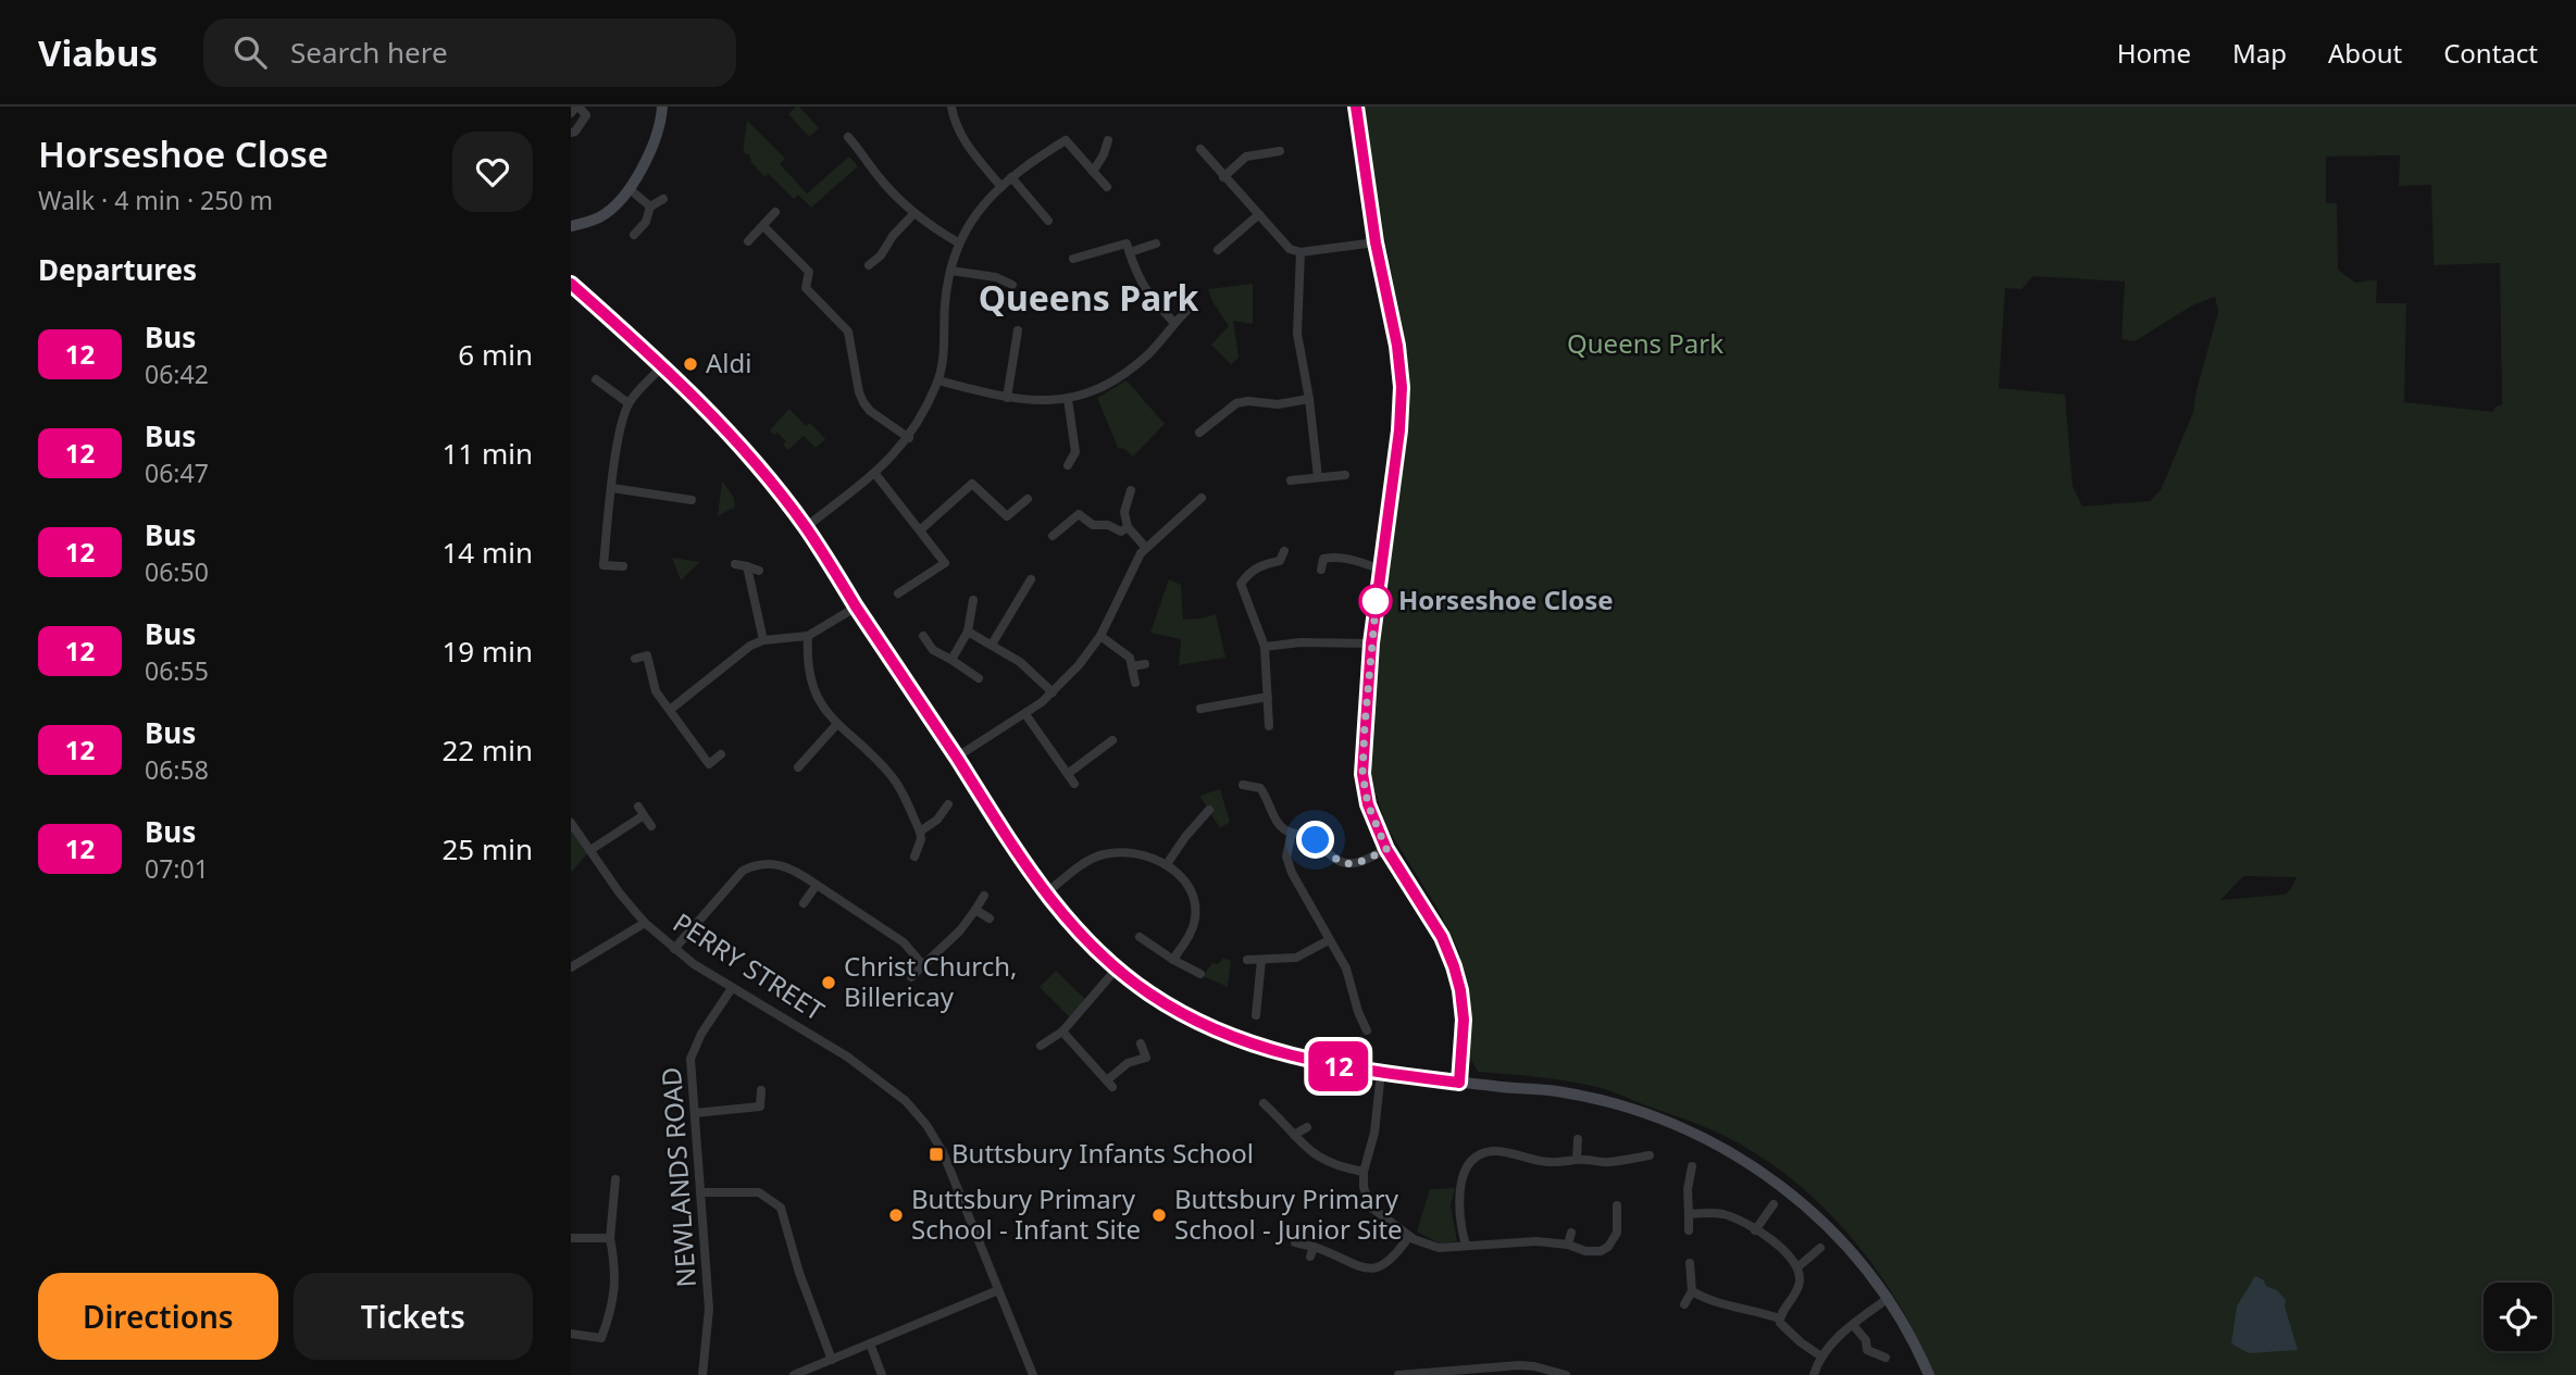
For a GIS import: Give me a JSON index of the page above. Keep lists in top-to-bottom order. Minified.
{"streets":{"street":["PERRY STREET","NEWLANDS ROAD"]},"crossings":[["PERRY STREET","NEWLANDS ROAD"]],"districts":["Queens Park"],"parks":["Queens Park"],"places":{"other":["Aldi","Horseshoe Close","Christ Church, Billericay","Buttsbury Primary School - Infant Site","Buttsbury Primary School - Junior Site"],"transit":["Buttsbury Infants School"]},"lines":["bus line 12"],"page":{"header":"Viabus","search":"Search here","nav":["Home","Map","About","Contact"],"heading":[["Horseshoe Close","Walk · 4 min · 250 m"],"Departures"],"on_map":"12","list":[{"mark":"12","name":"Bus","note":"06:42","value":"6 min"},{"mark":"12","name":"Bus","note":"06:47","value":"11 min"},{"mark":"12","name":"Bus","note":"06:50","value":"14 min"},{"mark":"12","name":"Bus","note":"06:55","value":"19 min"},{"mark":"12","name":"Bus","note":"06:58","value":"22 min"},{"mark":"12","name":"Bus","note":"07:01","value":"25 min"}],"buttons":["Directions","Tickets"]}}
